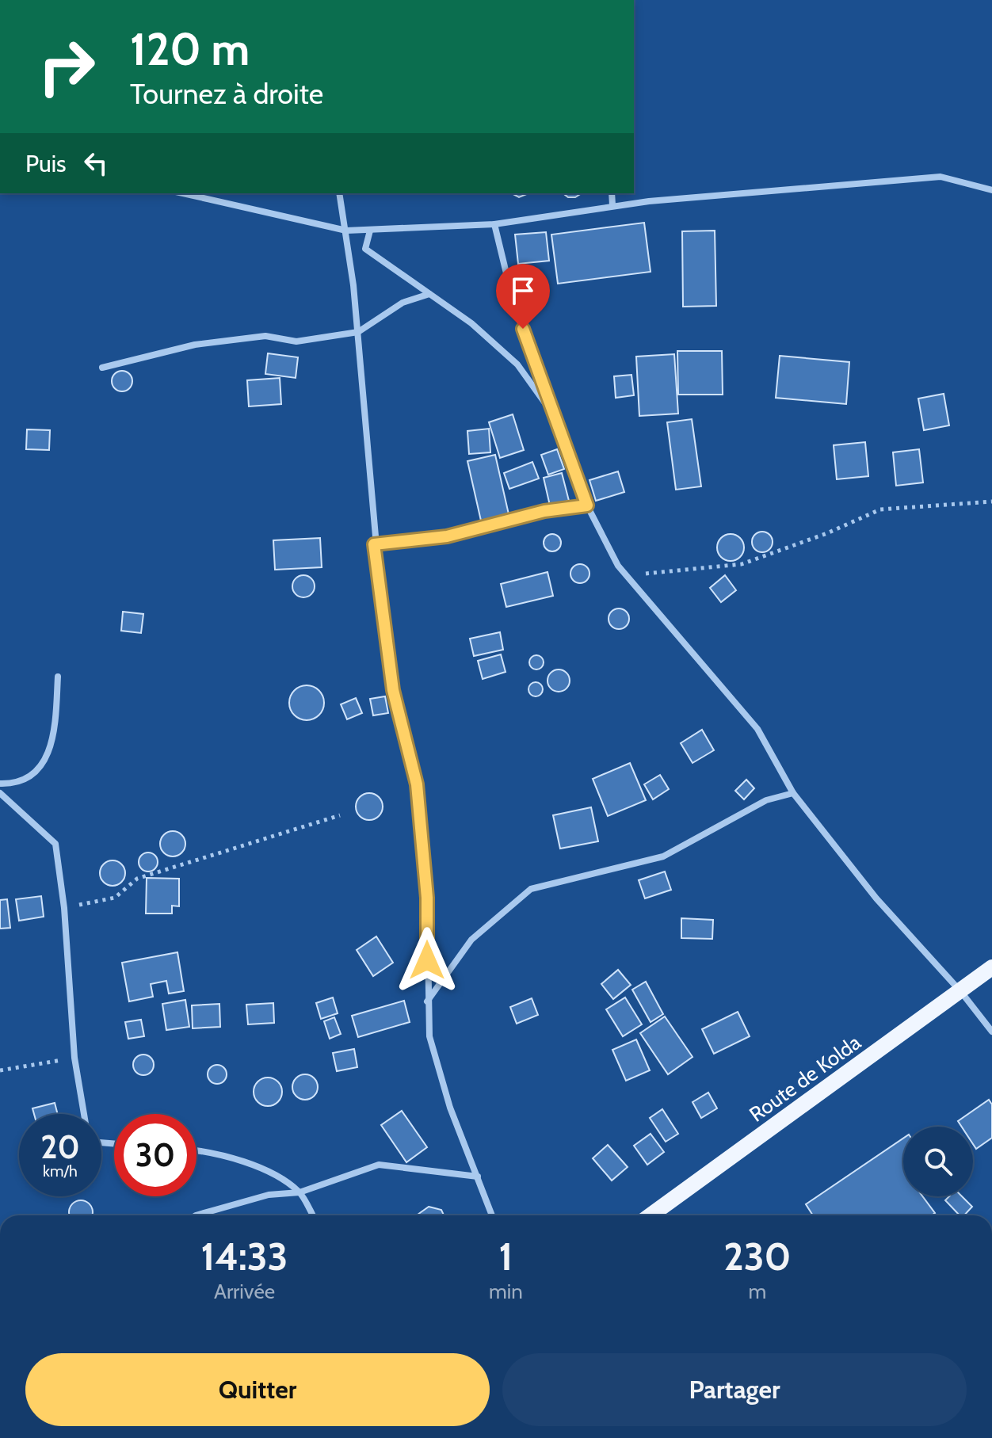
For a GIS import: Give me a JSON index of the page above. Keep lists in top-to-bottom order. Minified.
{"streets":{"main road":["Route de Kolda"]},"page":{"turn":["120 m","Tournez à droite"],"then":"Puis","speed":"20 km/h","limit":"30","eta":["14:33","Arrivée","1","min","230","m"],"buttons":["Quitter","Partager"]}}
